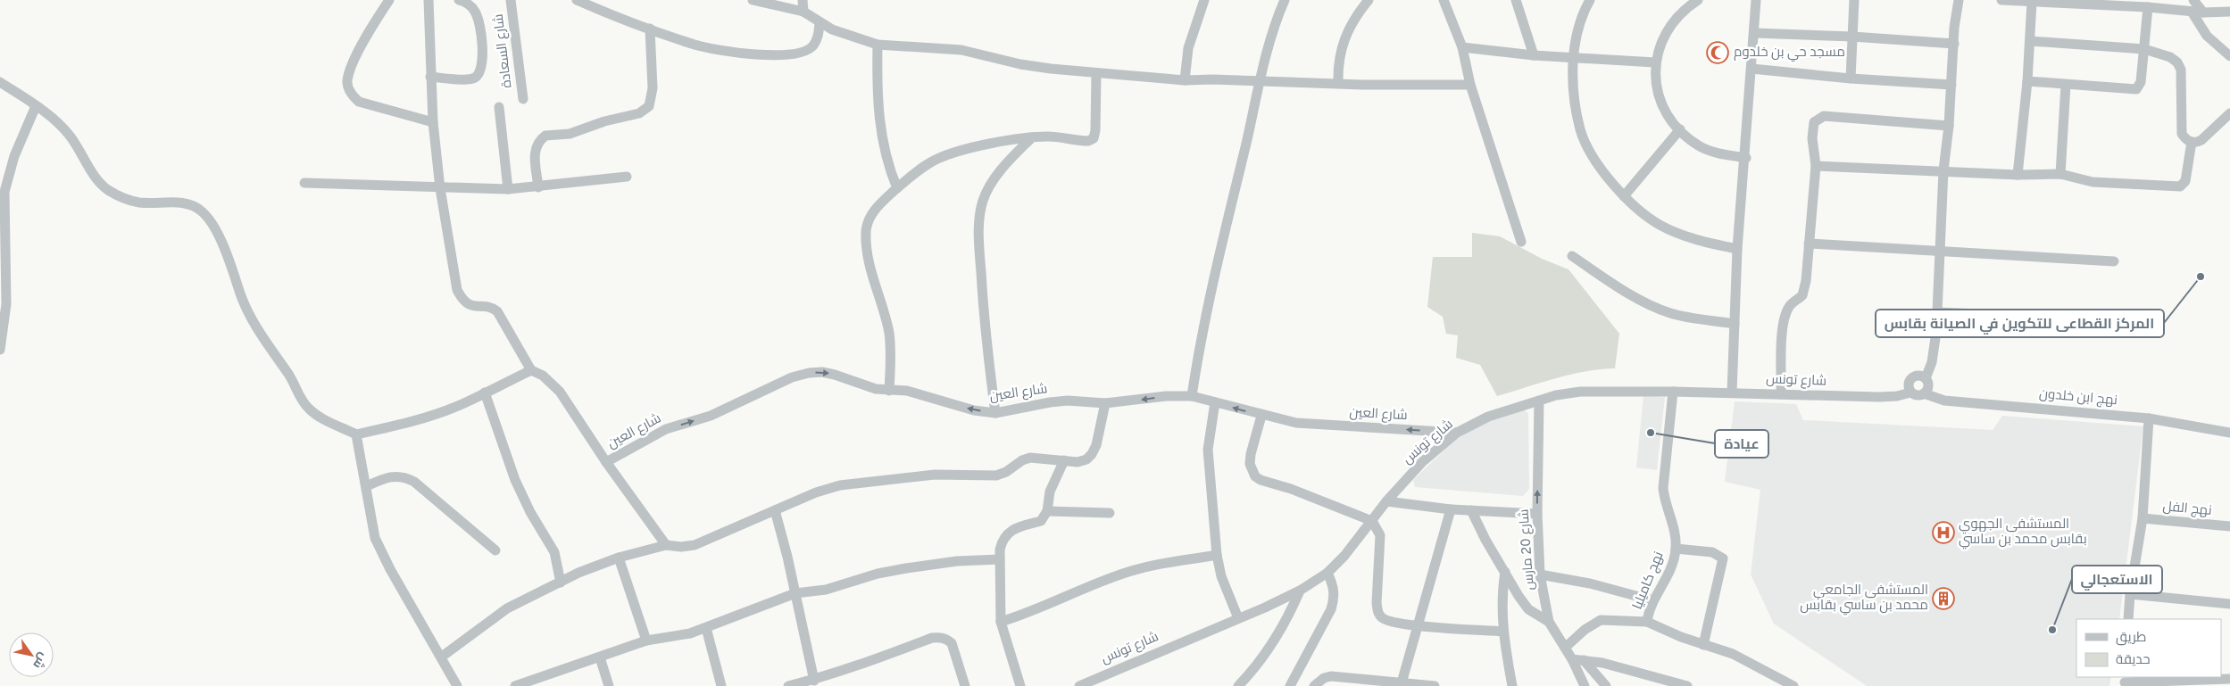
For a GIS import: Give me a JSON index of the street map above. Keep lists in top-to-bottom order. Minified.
{"streets":{"street":["شارع السعادة","شارع تونس","شارع العين","نهج ابن خلدون","نهج الفل","شارع 20 مارس","نهج كاميليا"]},"crossings":[["شارع تونس","شارع العين"],["شارع تونس","نهج ابن خلدون"],["شارع تونس","شارع 20 مارس"],["شارع تونس","نهج كاميليا"]],"one_way":["شارع 20 مارس"],"places":{"mosque":["مسجد حي بن خلدوم"],"other":["المركز القطاعى للتكوين في الصيانة بقابس","عيادة","الاستعجالي"],"hospital":["المستشفى الجهوي بقابس محمد بن ساسي"],"building":["المستشفى الجامعي محمد بن ساسي بقابس"]},"legend":["طريق","حديقة"],"north":"bottom right"}
